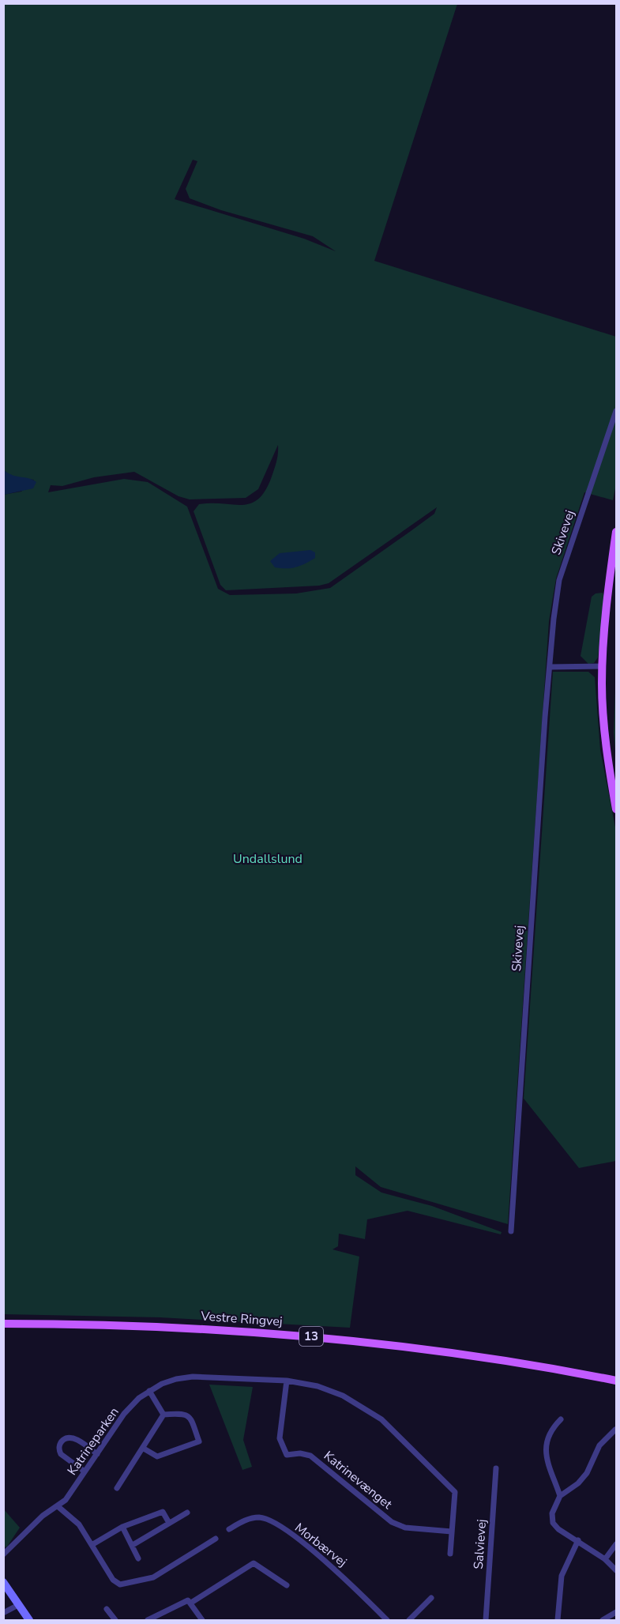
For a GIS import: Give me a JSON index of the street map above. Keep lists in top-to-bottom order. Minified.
{"streets":{"main road":["Vestre Ringvej","13"],"street":["Skivevej","Katrineparken","Katrinevænget","Salvievej","Morbærvej"]},"crossings":[["Katrineparken","Katrinevænget"]],"parks":["Undallslund"]}
